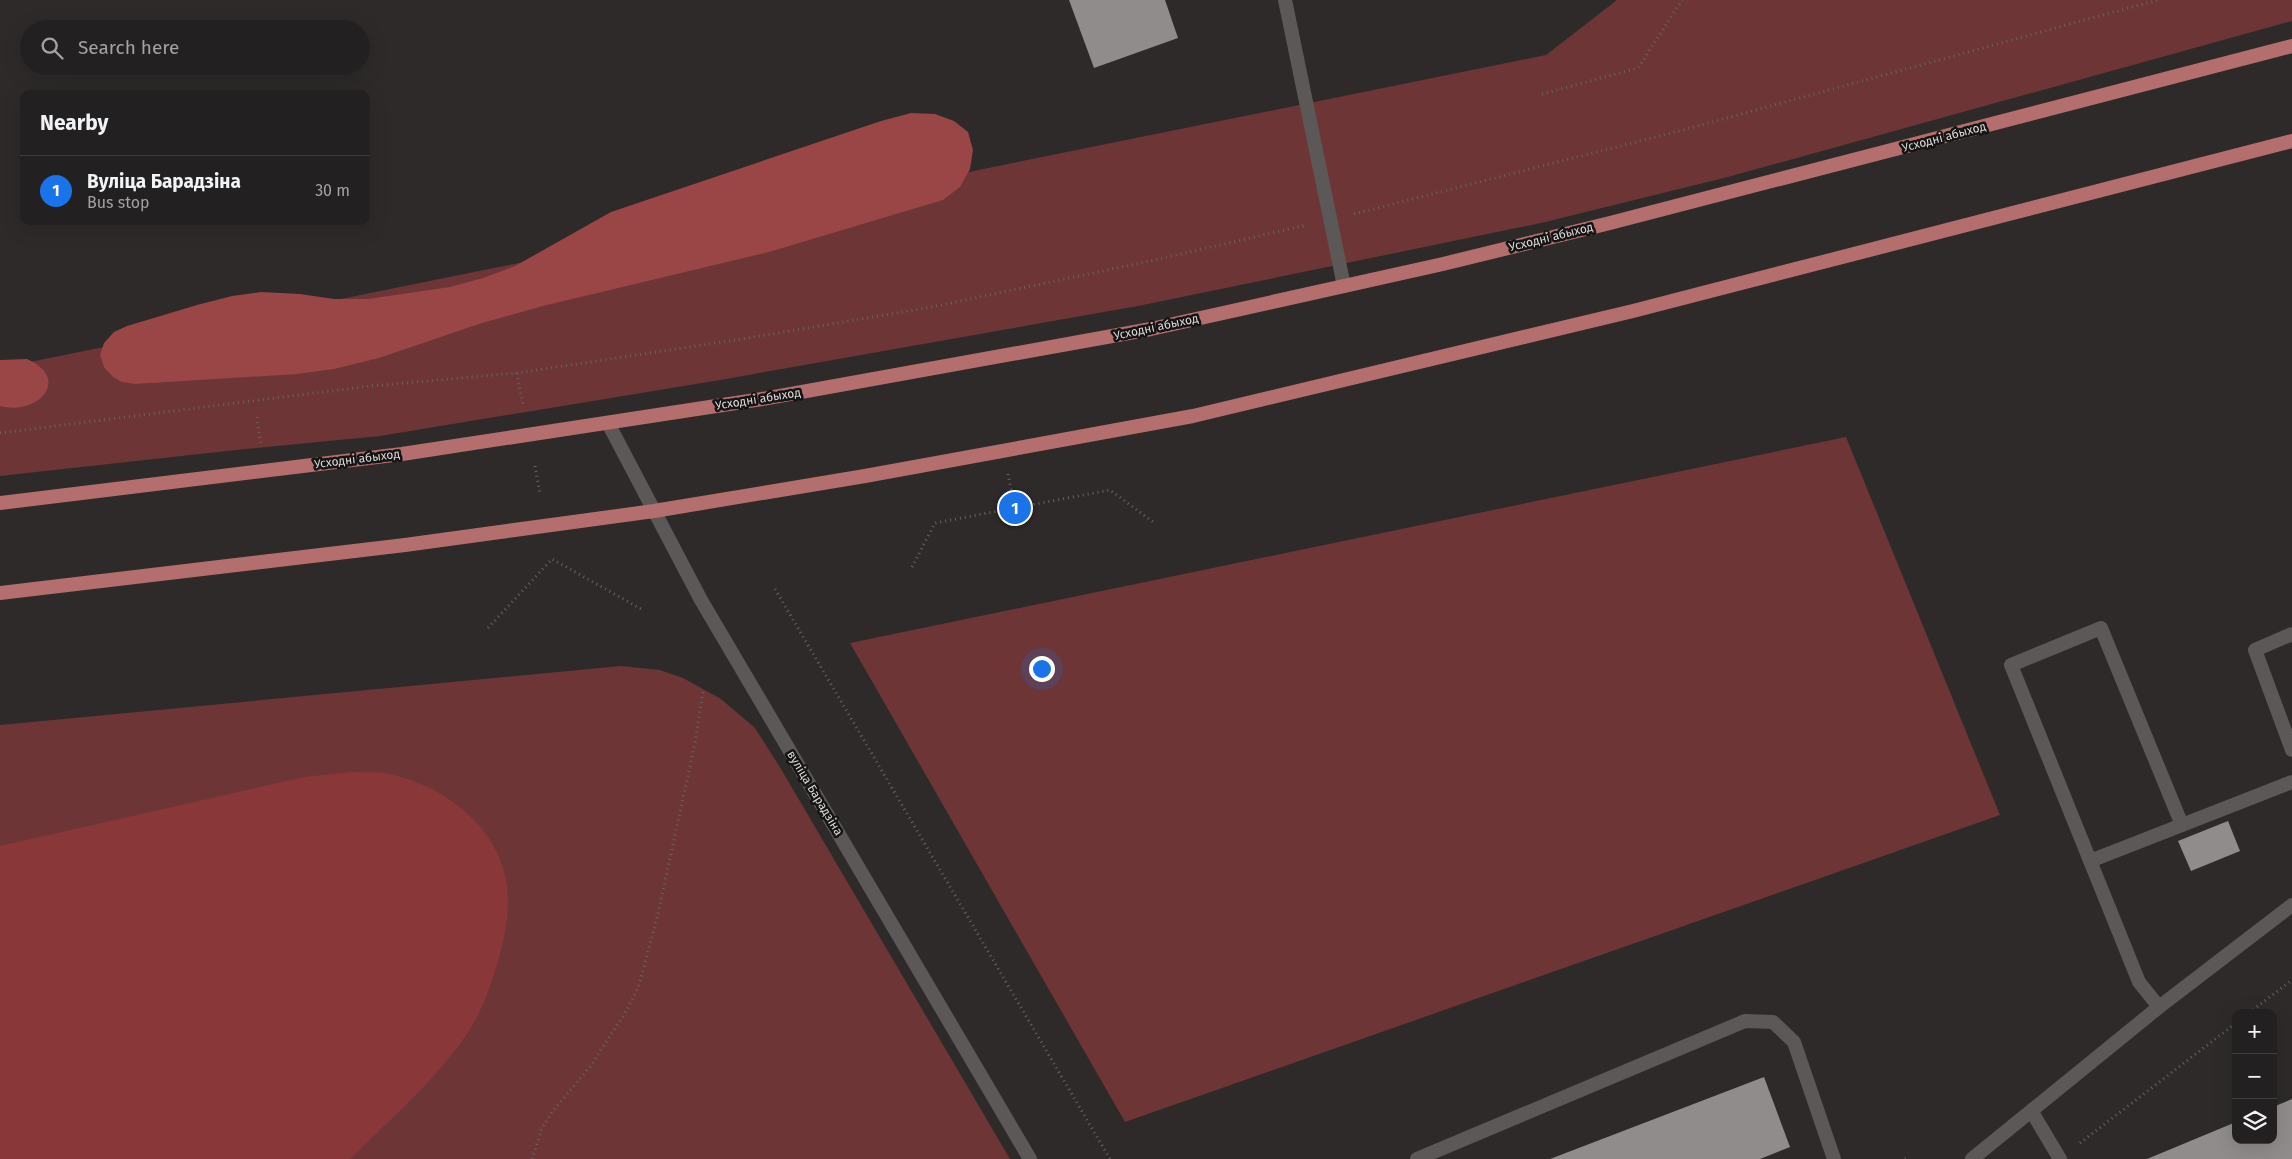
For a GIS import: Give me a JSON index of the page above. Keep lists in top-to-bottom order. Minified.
{"streets":{"main road":["Усходні абыход"],"street":["вуліца Барадзіна"]},"crossings":[["Усходні абыход","вуліца Барадзіна"]],"page":{"search":"Search here","heading":"Nearby","list":[{"mark":"1","name":"Вуліца Барадзіна","note":"Bus stop","value":"30 m"}],"pins":"1","map_buttons":["+","−"]}}
